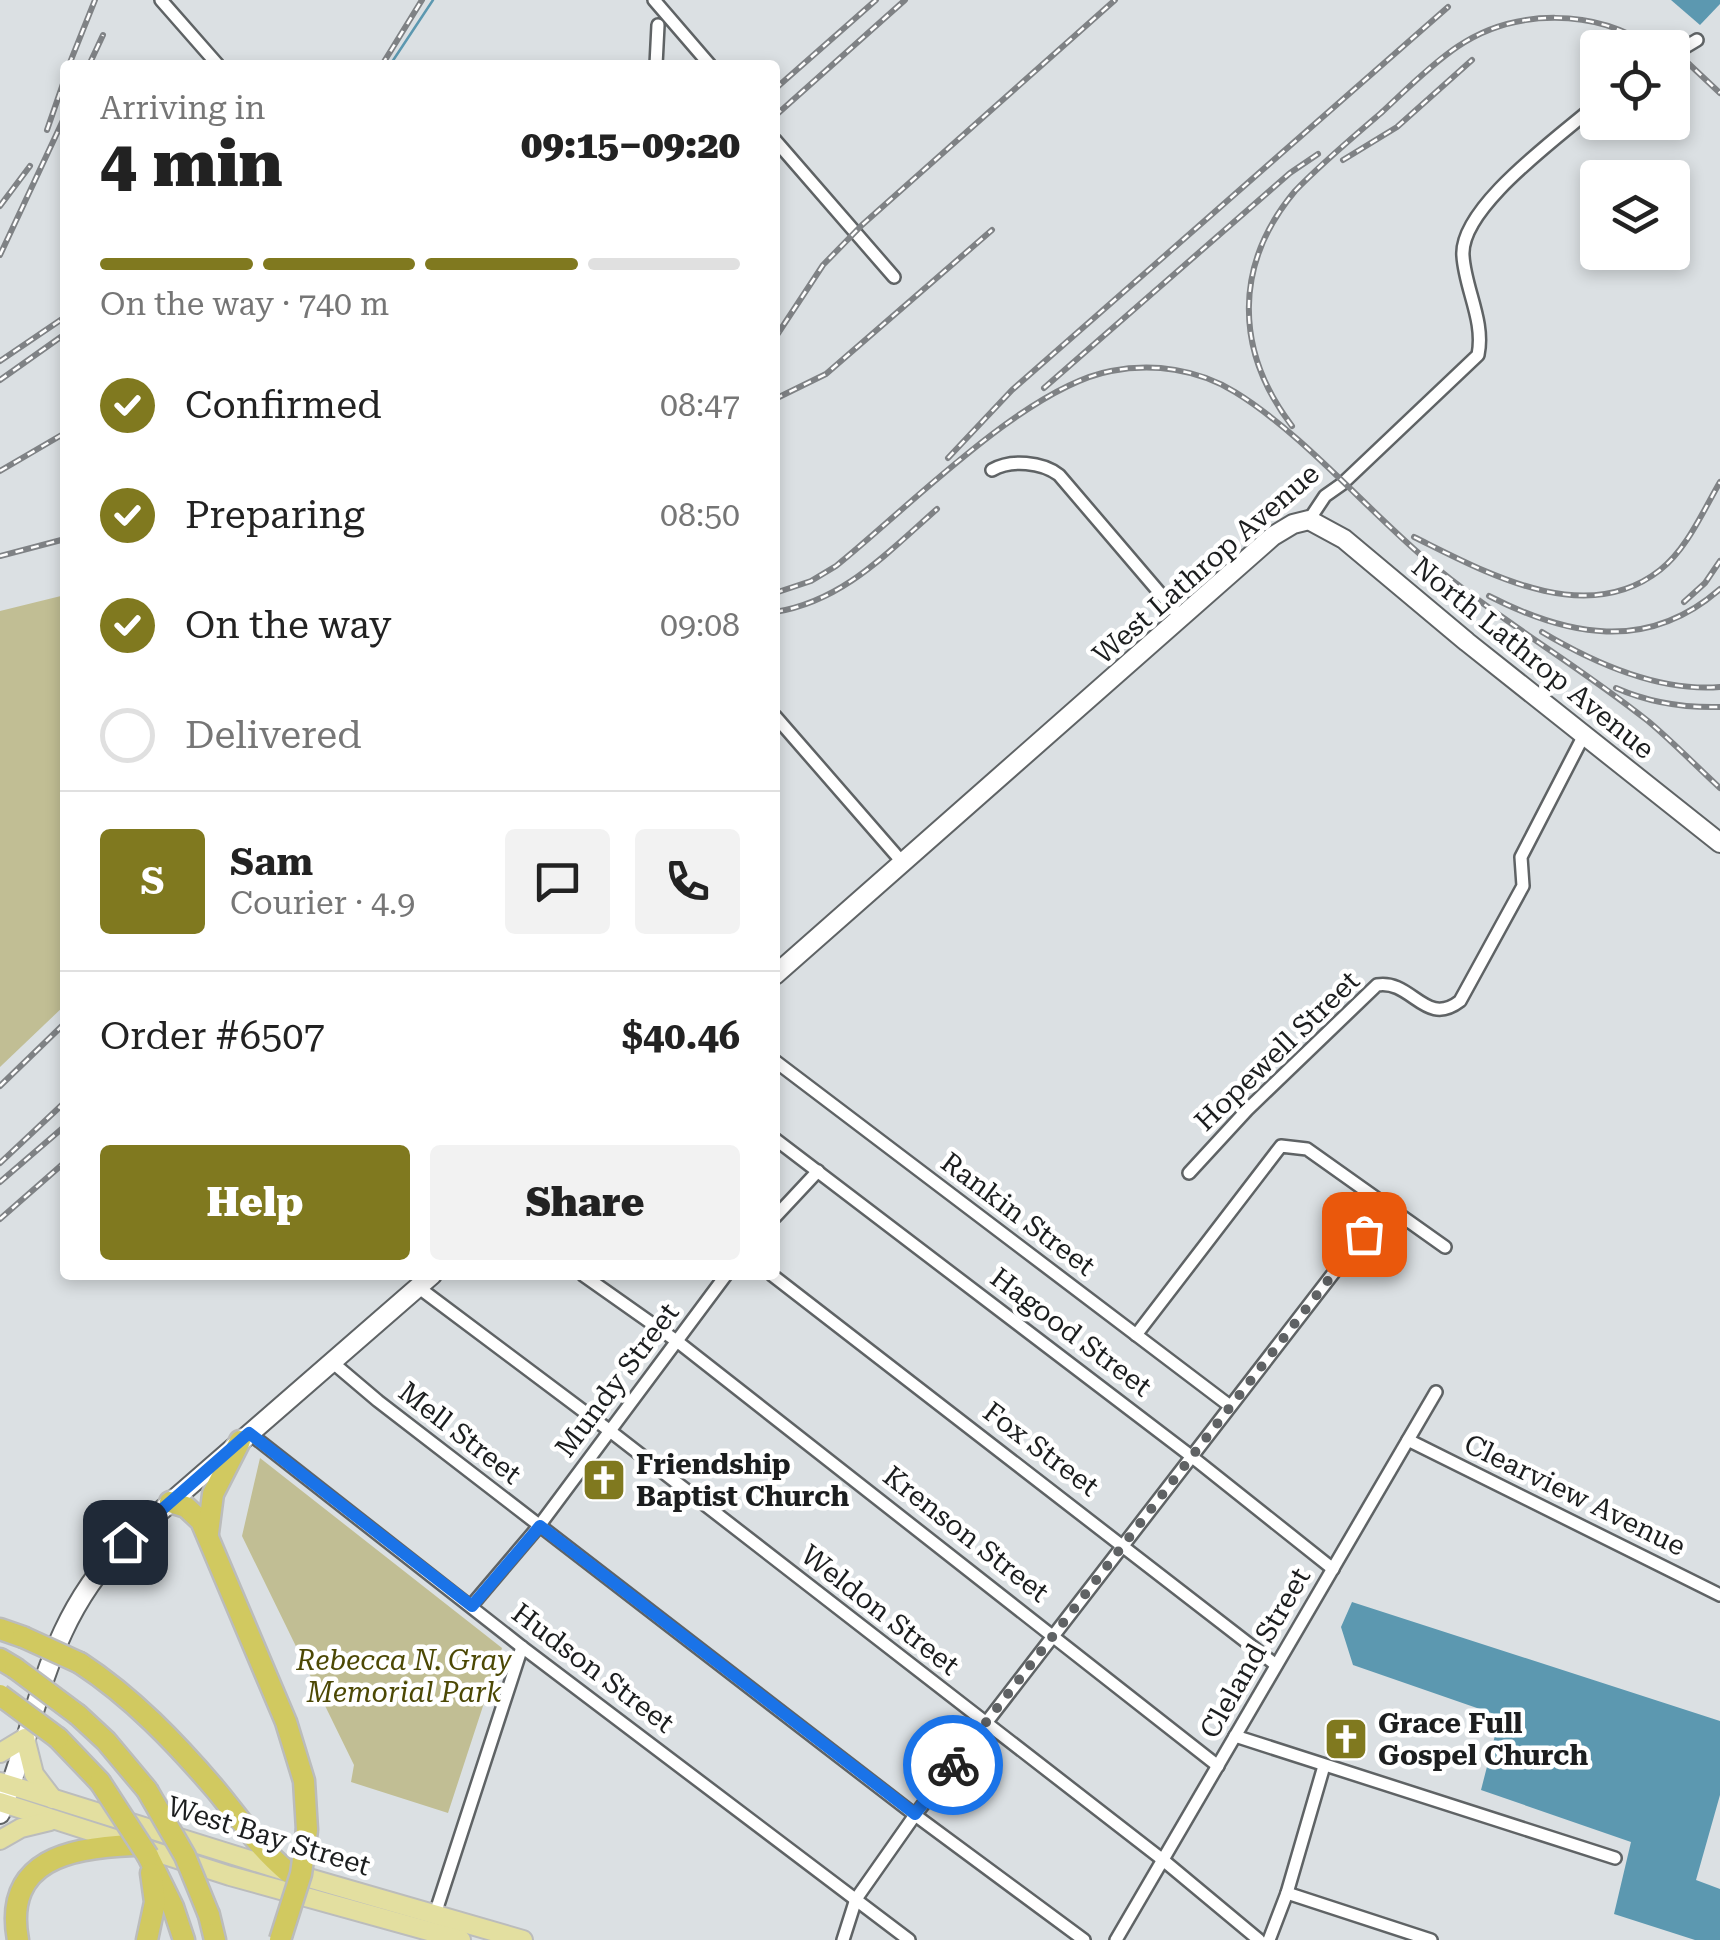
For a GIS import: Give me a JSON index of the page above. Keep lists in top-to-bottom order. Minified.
{"streets":{"main road":["West Bay Street"],"street":["West Lathrop Avenue","North Lathrop Avenue","Hopewell Street","Rankin Street","Hagood Street","Mundy Street","Mell Street","Fox Street","Clearview Avenue","Krenson Street","Weldon Street","Cleland Street","Hudson Street"]},"crossings":[["West Lathrop Avenue","North Lathrop Avenue"],["North Lathrop Avenue","Hopewell Street"],["Hagood Street","Cleland Street"],["Mundy Street","Mell Street"],["Mundy Street","Krenson Street"],["Mundy Street","Weldon Street"],["Mundy Street","Hudson Street"],["Fox Street","Cleland Street"],["Clearview Avenue","Cleland Street"],["Krenson Street","Cleland Street"],["Weldon Street","Cleland Street"]],"parks":["Rebecca N. Gray Memorial Park"],"places":{"church":["Friendship Baptist Church","Grace Full Gospel Church"]},"page":{"heading":["4 min","Arriving in","09:15–09:20"],"panel":["Sam","Courier · 4.9","Order #6507","$40.46"],"bar":"On the way · 740 m","list":[["Confirmed","08:47"],["Preparing","08:50"],["On the way","09:08"],"Delivered"],"round":"S","buttons":["Help","Share"]}}
